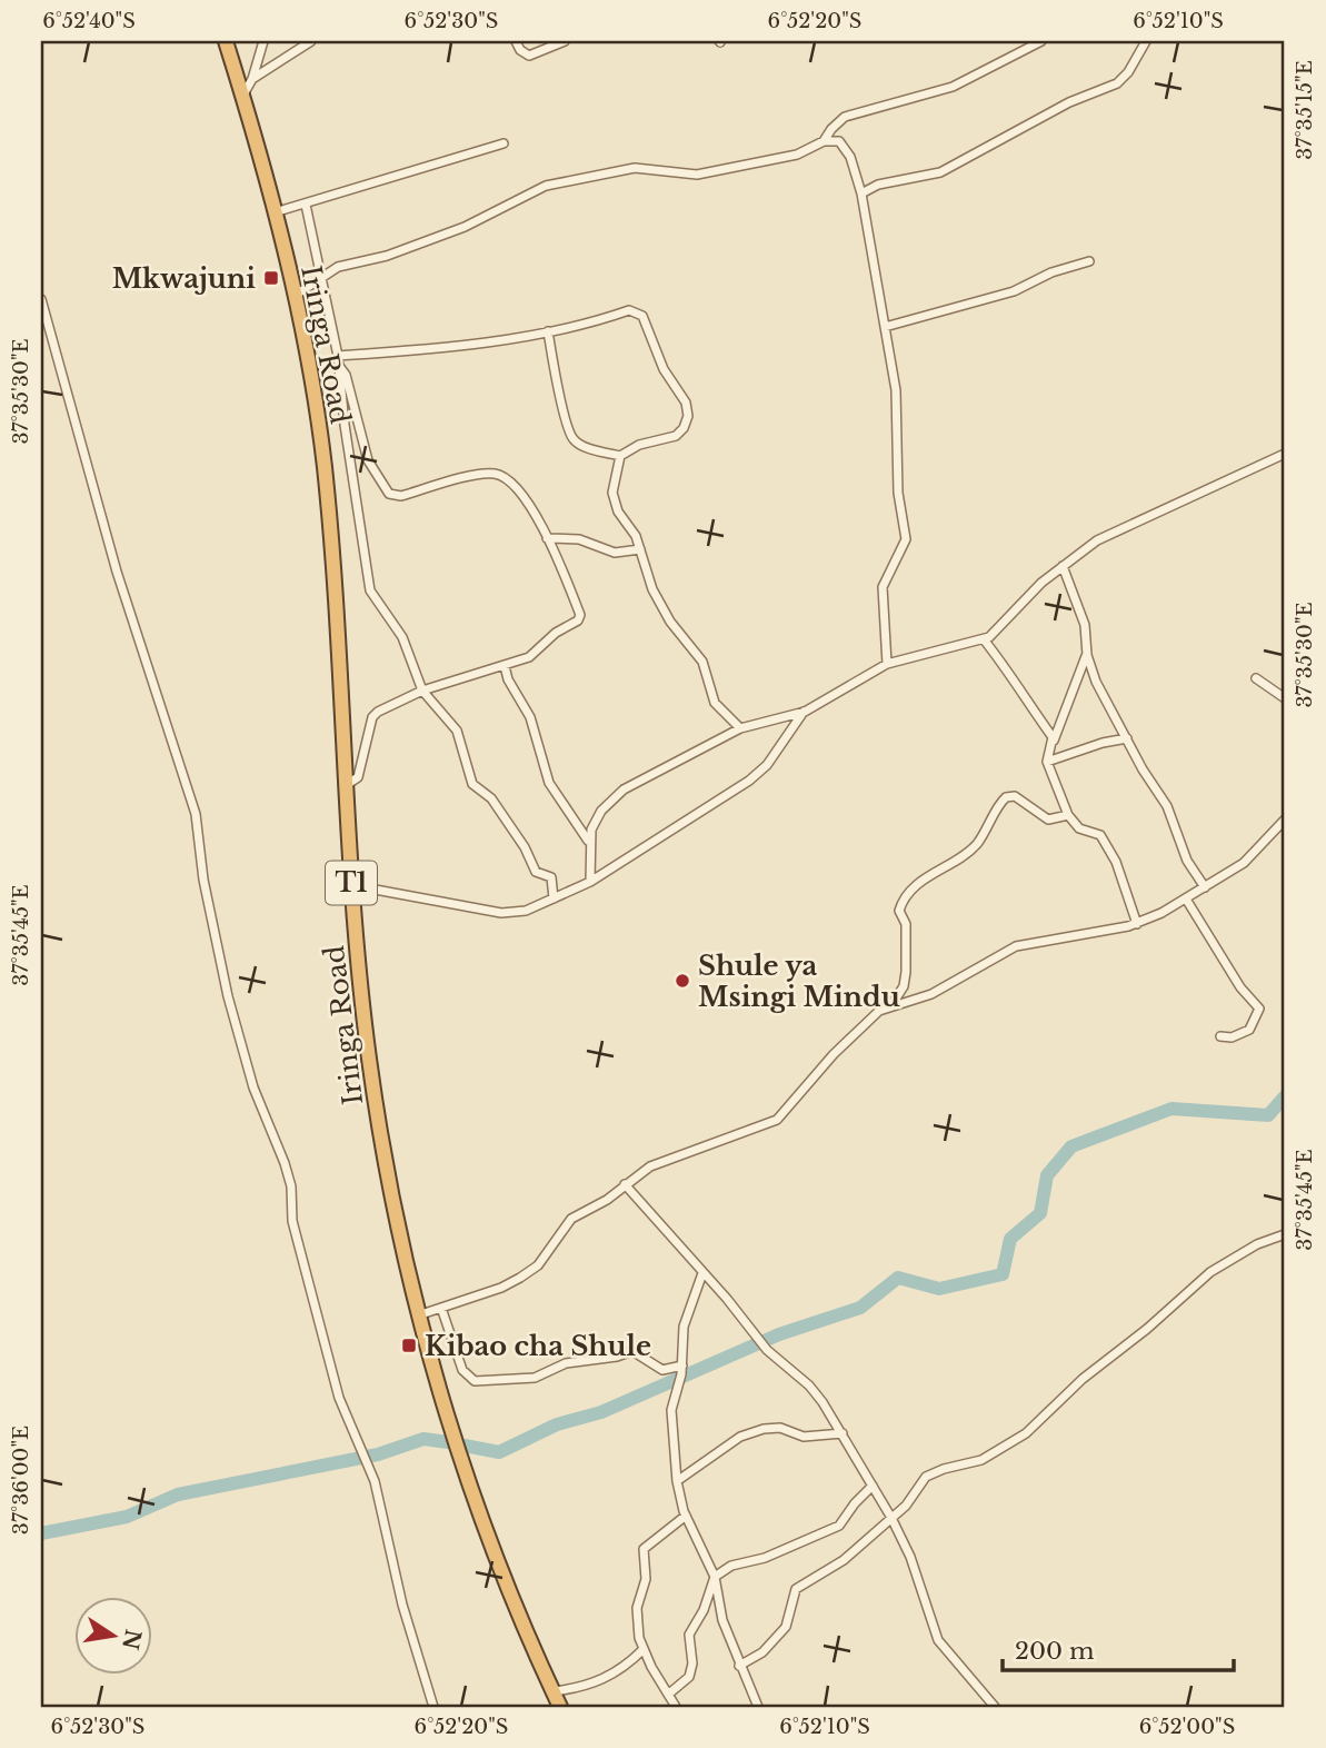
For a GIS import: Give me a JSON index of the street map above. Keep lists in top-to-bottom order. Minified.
{"streets":{"highway":["Iringa Road","T1"]},"places":{"transit":["Mkwajuni","Kibao cha Shule"],"other":["Shule ya Msingi Mindu"]},"scale_bar":"200 m","north":"right","coordinates":["6°52'40\"S","6°52'30\"S","6°52'20\"S","6°52'10\"S","37°35'15\"E","37°35'30\"E","37°35'45\"E","37°36'00\"E","6°52'00\"S"]}
